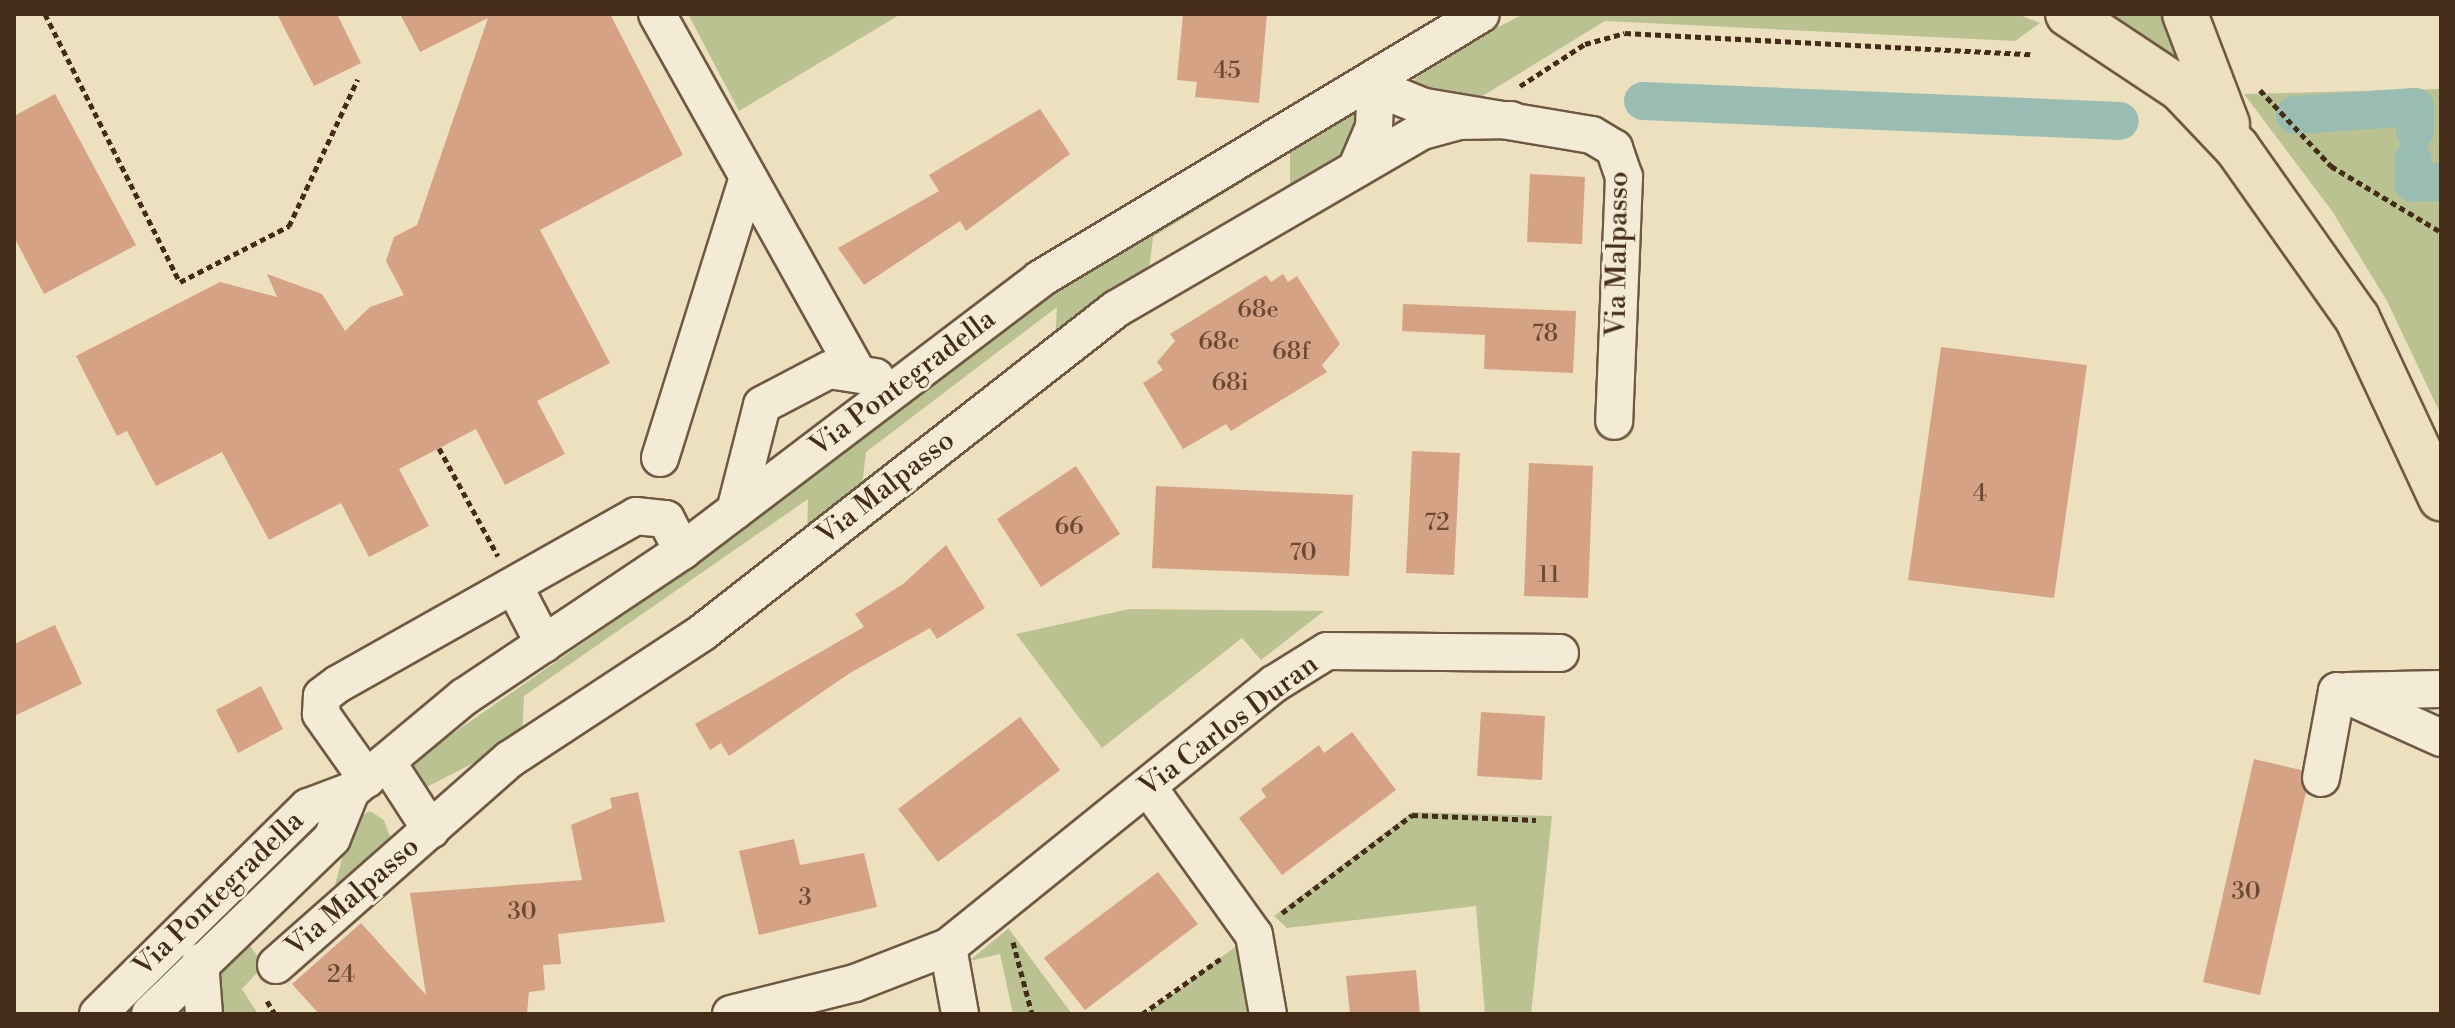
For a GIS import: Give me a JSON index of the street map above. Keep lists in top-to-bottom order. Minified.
{"streets":{"street":["Via Malpasso","Via Pontegradella","Via Carlos Duran"]},"crossings":[["Via Malpasso","Via Pontegradella"]],"house_numbers":["45","68e","78","68c","68f","68i","4","72","66","70","11","30","3","30","24"]}
